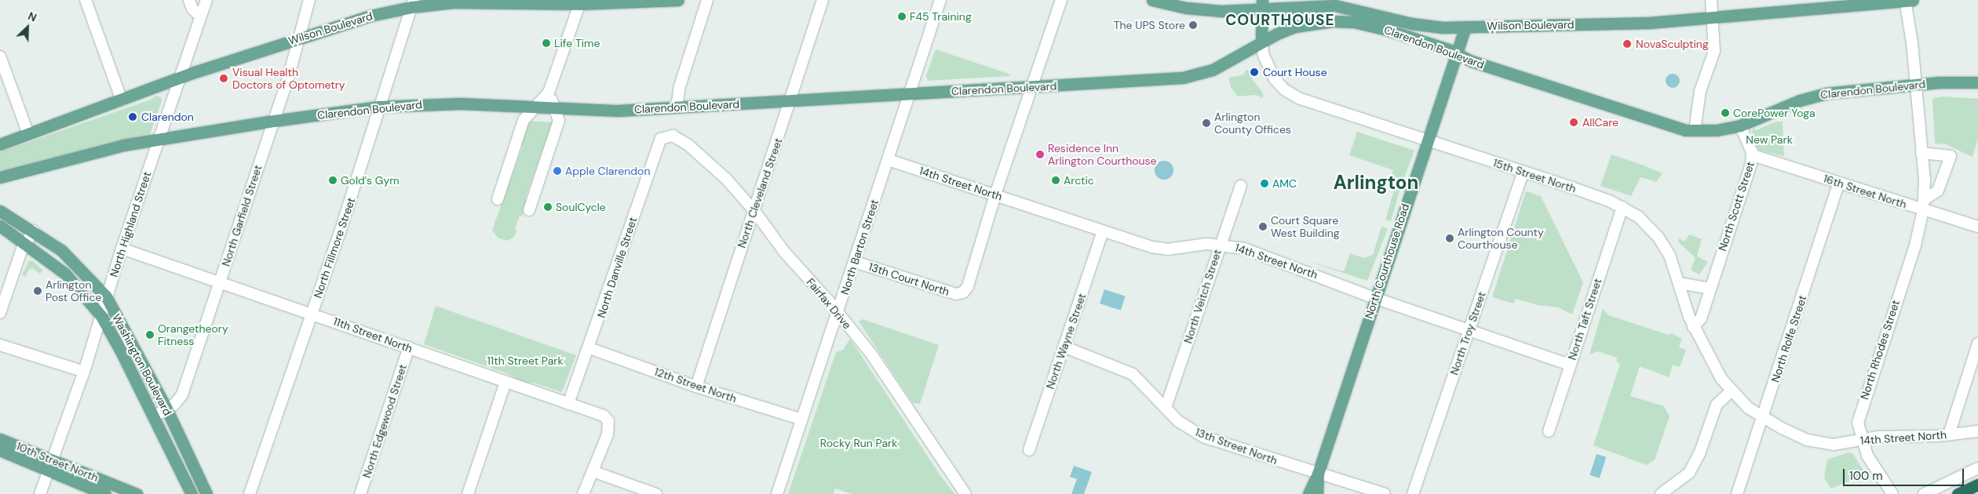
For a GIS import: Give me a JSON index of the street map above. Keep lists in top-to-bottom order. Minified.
{"streets":{"main road":["Wilson Boulevard","Clarendon Boulevard","North Courthouse Road","Washington Boulevard","10th Street North"],"street":["15th Street North","14th Street North","16th Street North","North Cleveland Street","North Scott Street","North Garfield Street","North Highland Street","North Barton Street","North Fillmore Street","North Danville Street","13th Court North","North Veitch Street","Fairfax Drive","North Taft Street","North Troy Street","11th Street North","North Rolfe Street","North Wayne Street","North Rhodes Street","12th Street North","North Edgewood Street","13th Street North"]},"crossings":[["Wilson Boulevard","North Garfield Street"],["Wilson Boulevard","North Highland Street"],["Wilson Boulevard","North Fillmore Street"],["Wilson Boulevard","North Courthouse Road"],["Wilson Boulevard","North Rhodes Street"],["Clarendon Boulevard","15th Street North"],["Clarendon Boulevard","North Cleveland Street"],["Clarendon Boulevard","North Scott Street"],["Clarendon Boulevard","North Garfield Street"],["Clarendon Boulevard","North Highland Street"],["Clarendon Boulevard","North Barton Street"],["Clarendon Boulevard","North Fillmore Street"],["Clarendon Boulevard","North Courthouse Road"],["Clarendon Boulevard","North Rhodes Street"],["15th Street North","14th Street North"],["15th Street North","North Scott Street"],["15th Street North","North Courthouse Road"],["15th Street North","North Taft Street"],["15th Street North","North Troy Street"],["14th Street North","North Scott Street"],["14th Street North","North Barton Street"],["14th Street North","North Courthouse Road"],["14th Street North","13th Court North"],["14th Street North","North Veitch Street"],["14th Street North","North Taft Street"],["14th Street North","North Troy Street"],["14th Street North","North Rolfe Street"],["14th Street North","North Wayne Street"],["14th Street North","North Rhodes Street"],["16th Street North","North Scott Street"],["16th Street North","North Rolfe Street"],["16th Street North","North Rhodes Street"],["North Cleveland Street","Fairfax Drive"],["North Cleveland Street","12th Street North"],["North Garfield Street","11th Street North"],["North Garfield Street","Washington Boulevard"],["North Highland Street","11th Street North"],["North Highland Street","Washington Boulevard"],["North Highland Street","10th Street North"],["North Barton Street","13th Court North"],["North Barton Street","Fairfax Drive"],["North Barton Street","12th Street North"],["North Fillmore Street","11th Street North"],["North Courthouse Road","13th Street North"],["North Danville Street","Fairfax Drive"],["North Danville Street","11th Street North"],["North Danville Street","12th Street North"],["North Veitch Street","13th Street North"],["11th Street North","North Edgewood Street"],["North Wayne Street","13th Street North"]],"districts":["COURTHOUSE","Arlington"],"parks":["New Park","11th Street Park","Rocky Run Park"],"places":["F45 Training","The UPS Store","Life Time","NovaSculpting","Court House","Visual Health Doctors of Optometry","CorePower Yoga","Clarendon","AllCare","Arlington County Offices","Residence Inn Arlington Courthouse","Apple Clarendon","Gold's Gym","Arctic","AMC","SoulCycle","Court Square West Building","Arlington County Courthouse","Arlington Post Office","Orangetheory Fitness"],"scale_bar":"100 m","north":"top right"}
